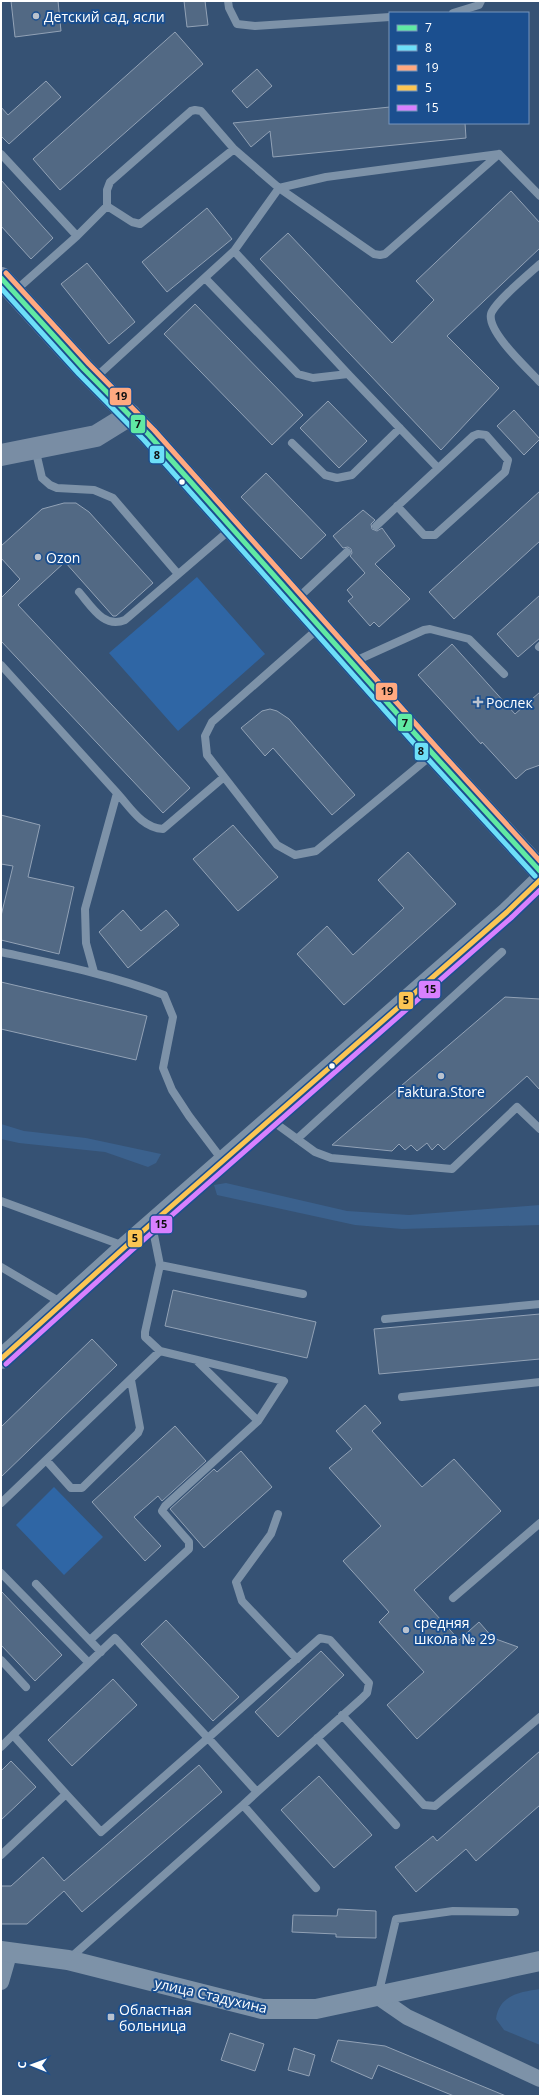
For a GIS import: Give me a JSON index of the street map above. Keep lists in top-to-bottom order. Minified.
{"streets":{"street":["улица Стадухина"]},"places":{"other":["Детский сад, ясли","Ozon","Faktura.Store","средняя школа № 29"],"health":["Рослек"],"transit":["Областная больница"]},"lines":["transit line 19","transit line 7","transit line 8","transit line 5","transit line 15"],"legend":["7","8","19","5","15"],"north":"left"}
